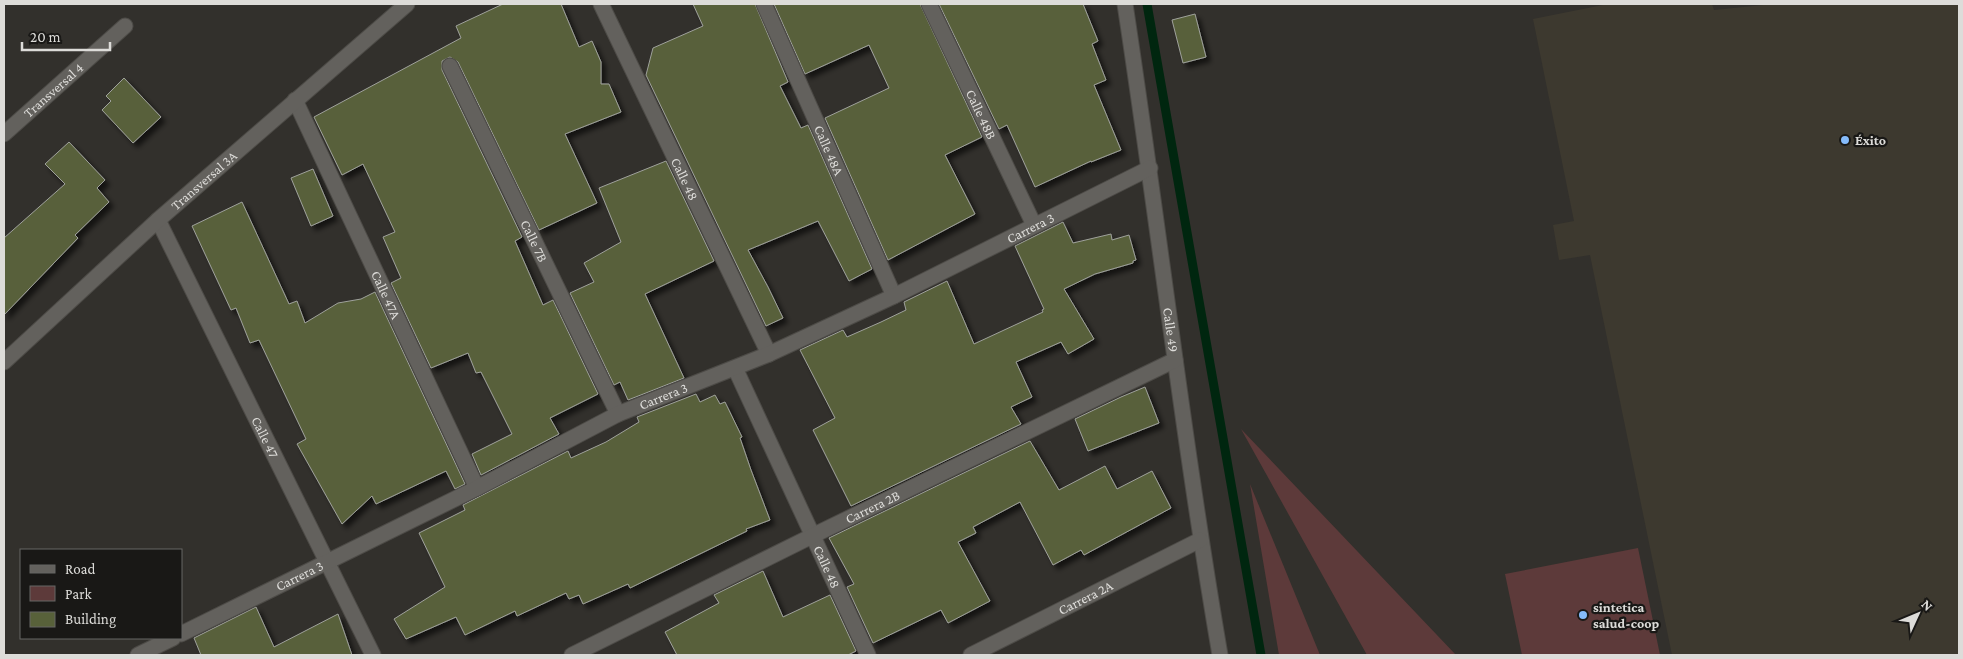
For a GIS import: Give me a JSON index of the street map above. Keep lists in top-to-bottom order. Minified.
{"streets":{"street":["Transversal 4","Calle 48B","Calle 48A","Calle 48","Transversal 3A","Carrera 3","Calle 7B","Calle 47A","Calle 49","Calle 47","Carrera 2B","Carrera 2A"]},"crossings":[["Calle 48B","Carrera 3"],["Calle 48A","Carrera 3"],["Calle 48","Carrera 3"],["Calle 48","Carrera 2B"],["Transversal 3A","Calle 47A"],["Transversal 3A","Calle 47"],["Carrera 3","Calle 7B"],["Carrera 3","Calle 47A"],["Carrera 3","Calle 49"],["Carrera 3","Calle 47"],["Calle 49","Carrera 2B"],["Calle 49","Carrera 2A"]],"places":["Éxito","sintetica salud-coop"],"legend":["Road","Park","Building"],"scale_bar":"20 m","north":"top right"}
